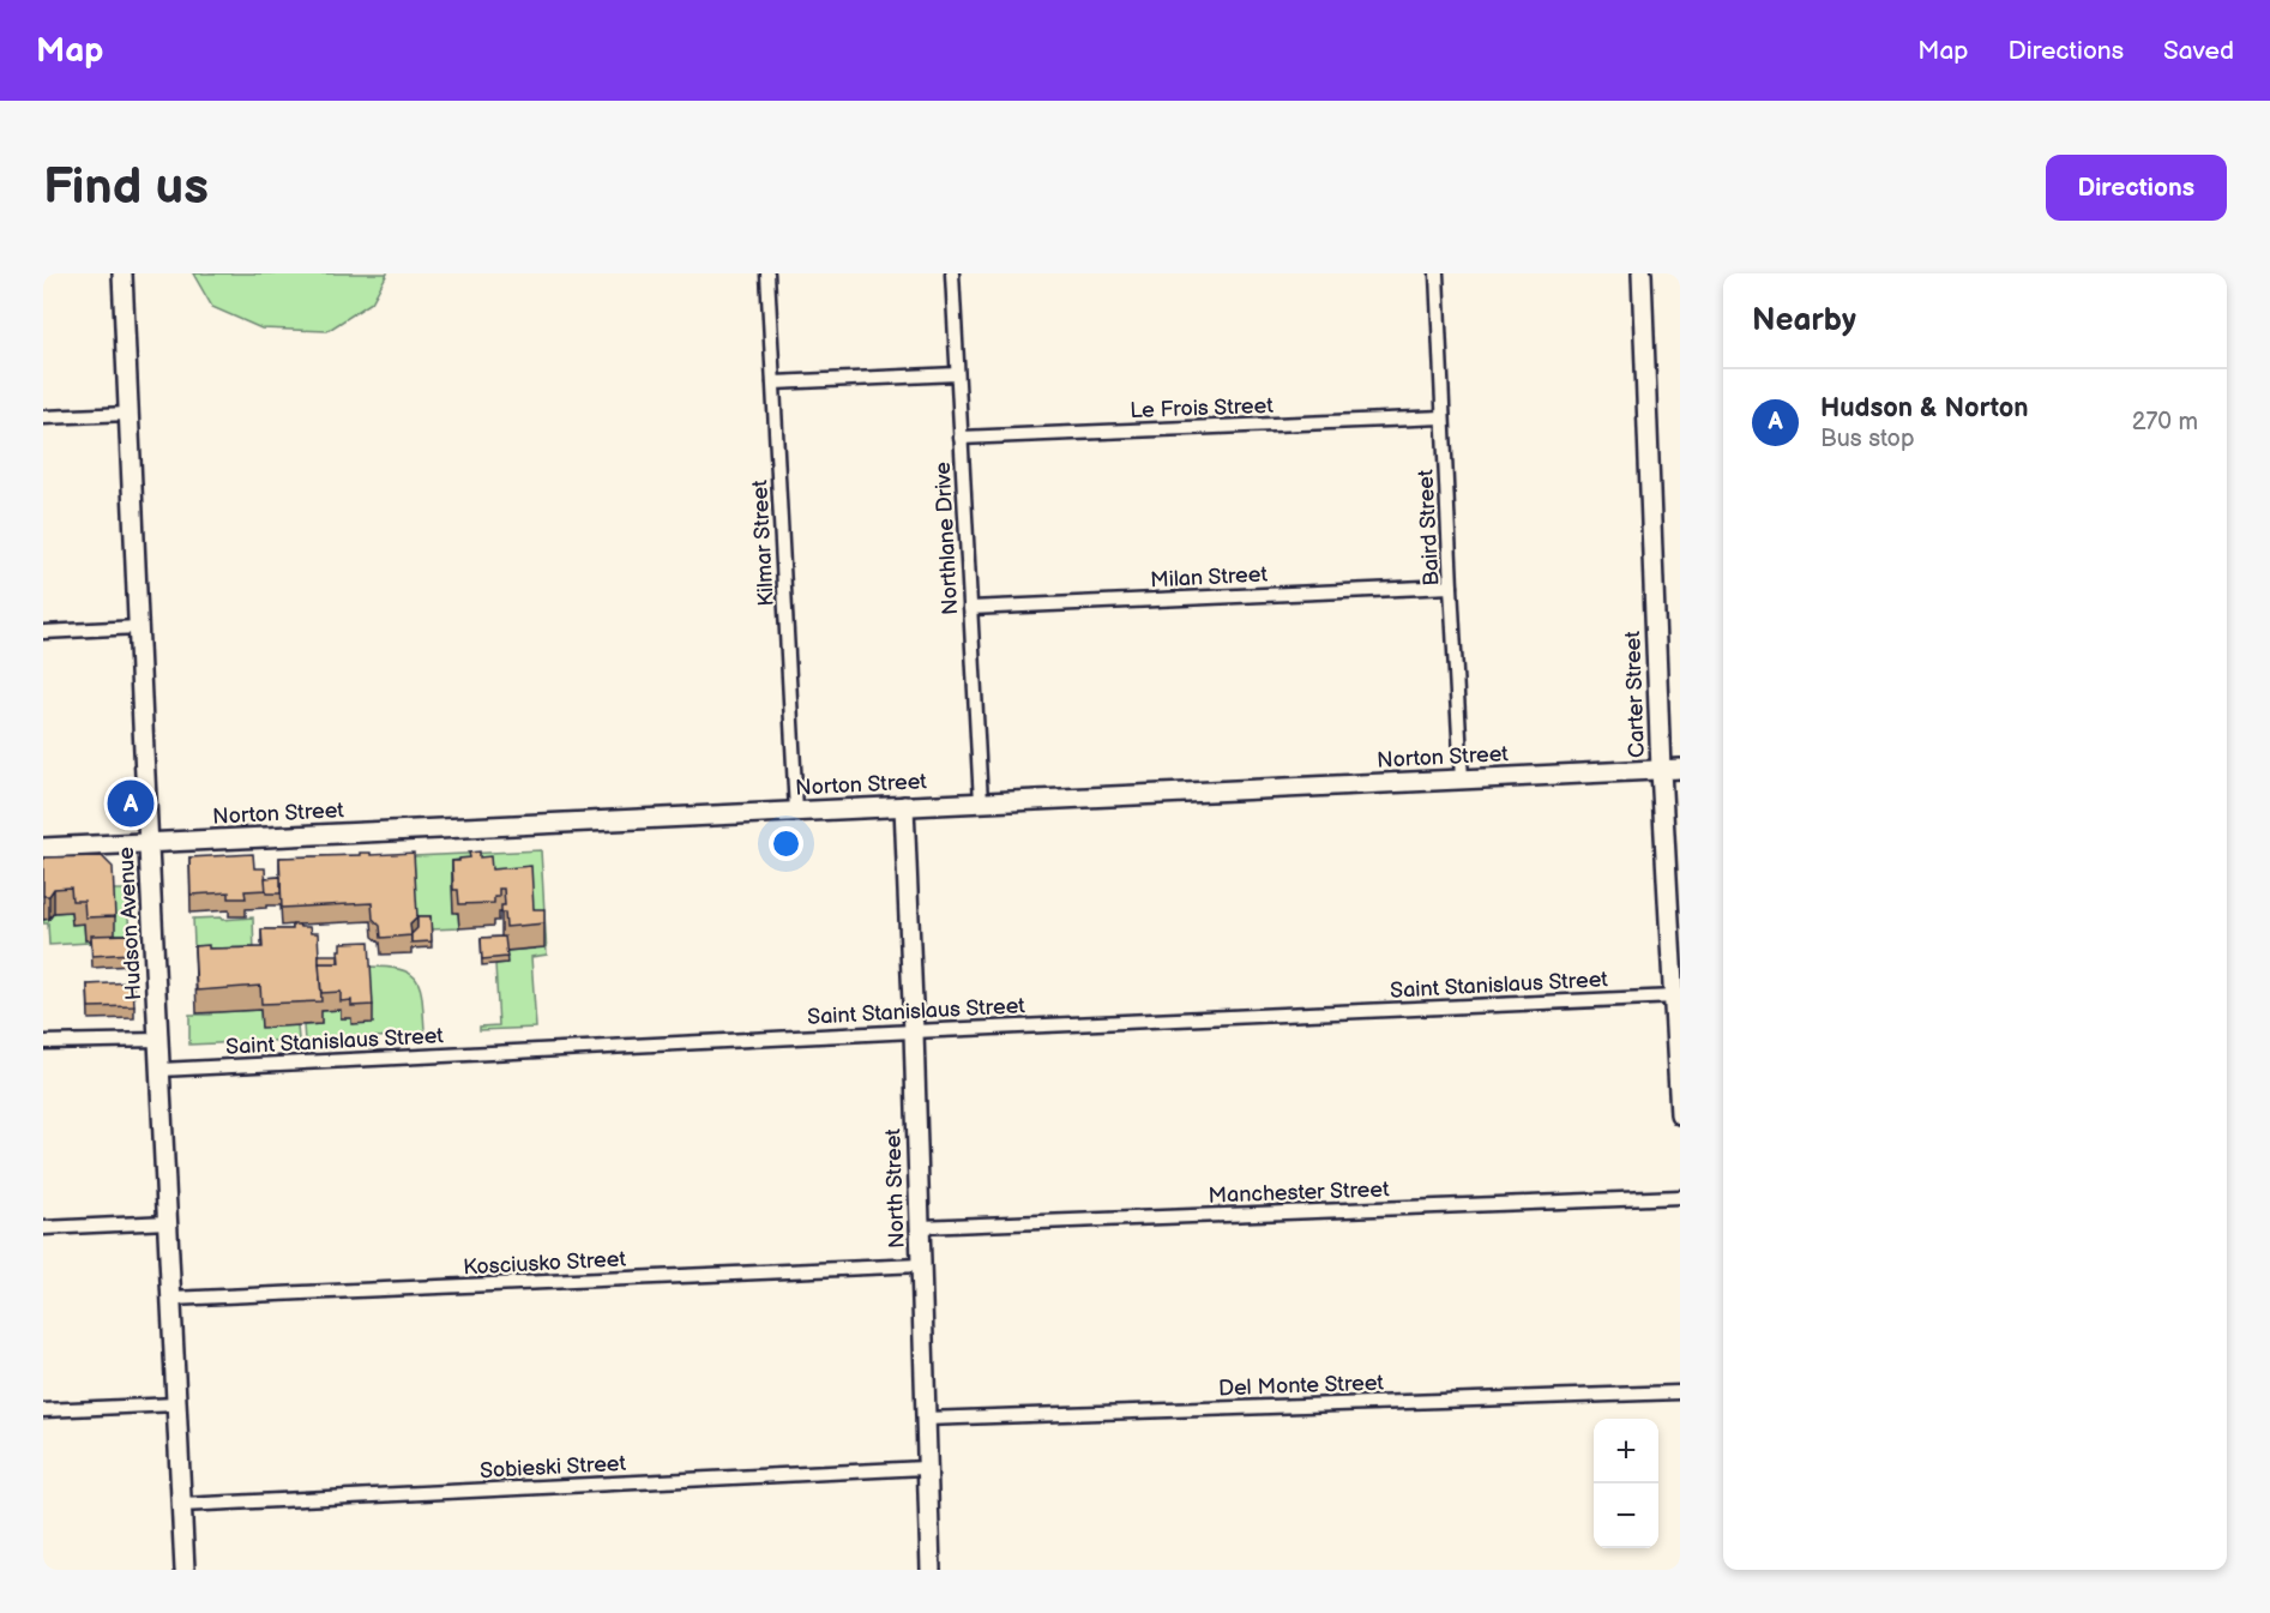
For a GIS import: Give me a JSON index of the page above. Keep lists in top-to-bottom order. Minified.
{"streets":{"main road":["Carter Street","Norton Street","Hudson Avenue","North Street"],"street":["Le Frois Street","Baird Street","Northlane Drive","Kilmar Street","Milan Street","Saint Stanislaus Street","Manchester Street","Kosciusko Street","Del Monte Street","Sobieski Street"]},"crossings":[["Le Frois Street","Baird Street"],["Le Frois Street","Northlane Drive"],["Baird Street","Milan Street"],["Baird Street","Norton Street"],["Northlane Drive","Milan Street"],["Northlane Drive","Norton Street"],["Kilmar Street","Norton Street"],["Carter Street","Norton Street"],["Carter Street","Saint Stanislaus Street"],["Norton Street","Hudson Avenue"],["Norton Street","North Street"],["Hudson Avenue","Saint Stanislaus Street"],["Hudson Avenue","Kosciusko Street"],["Hudson Avenue","Sobieski Street"],["Saint Stanislaus Street","North Street"],["North Street","Manchester Street"],["North Street","Kosciusko Street"],["North Street","Del Monte Street"],["North Street","Sobieski Street"]],"page":{"header":"Map","nav":["Map","Directions","Saved"],"buttons":"Directions","title":"Find us","heading":"Nearby","list":[{"mark":"A","name":"Hudson & Norton","note":"Bus stop","value":"270 m"}],"pins":"A","map_buttons":["+","−"]}}
